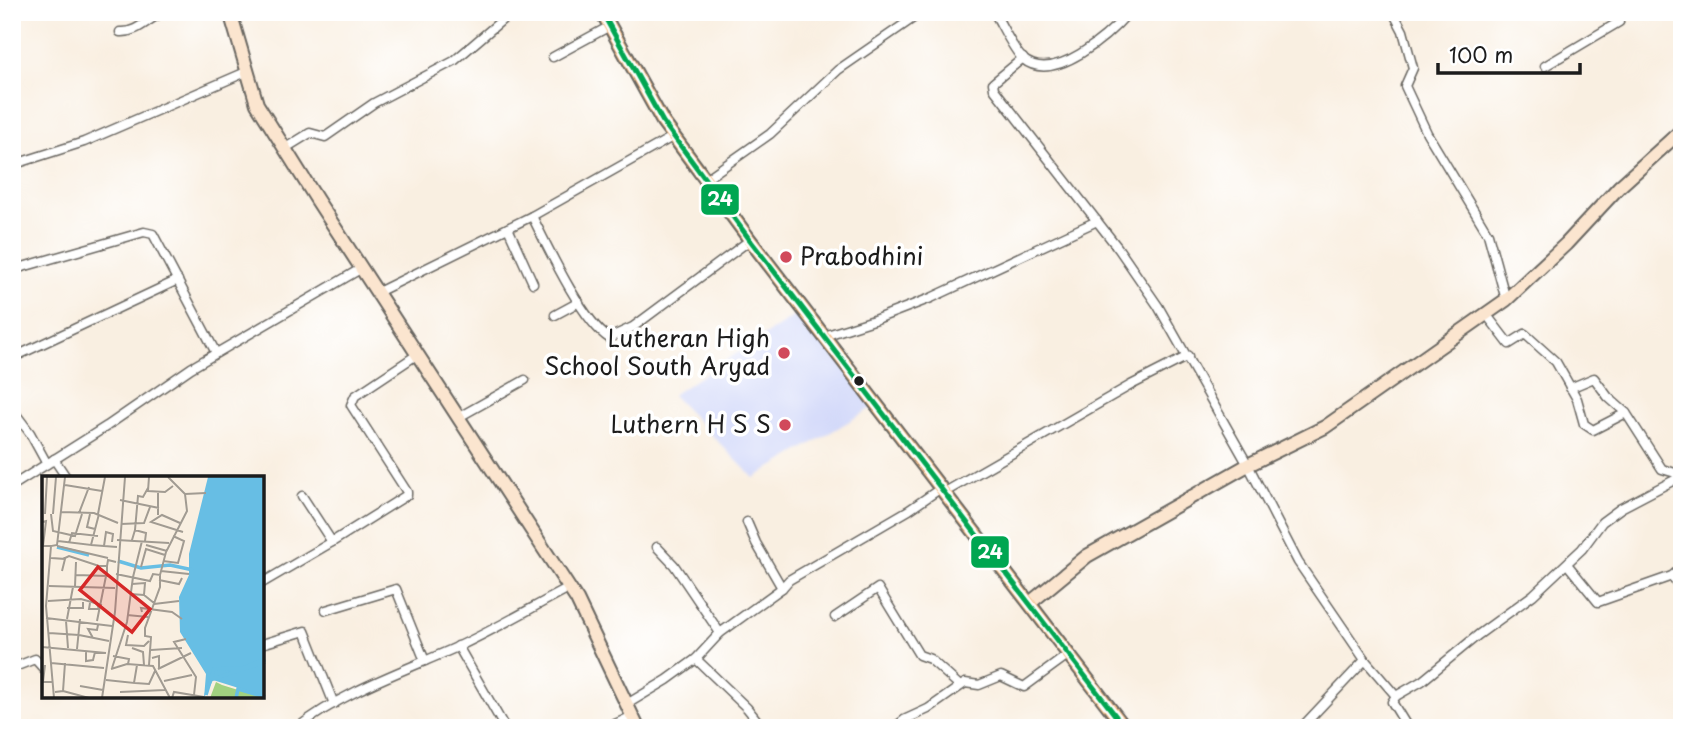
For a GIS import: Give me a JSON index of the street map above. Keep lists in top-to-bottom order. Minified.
{"places":["Prabodhini","Lutheran High School South Aryad","Luthern H S S"],"lines":["transit line 24"],"scale_bar":"100 m"}
